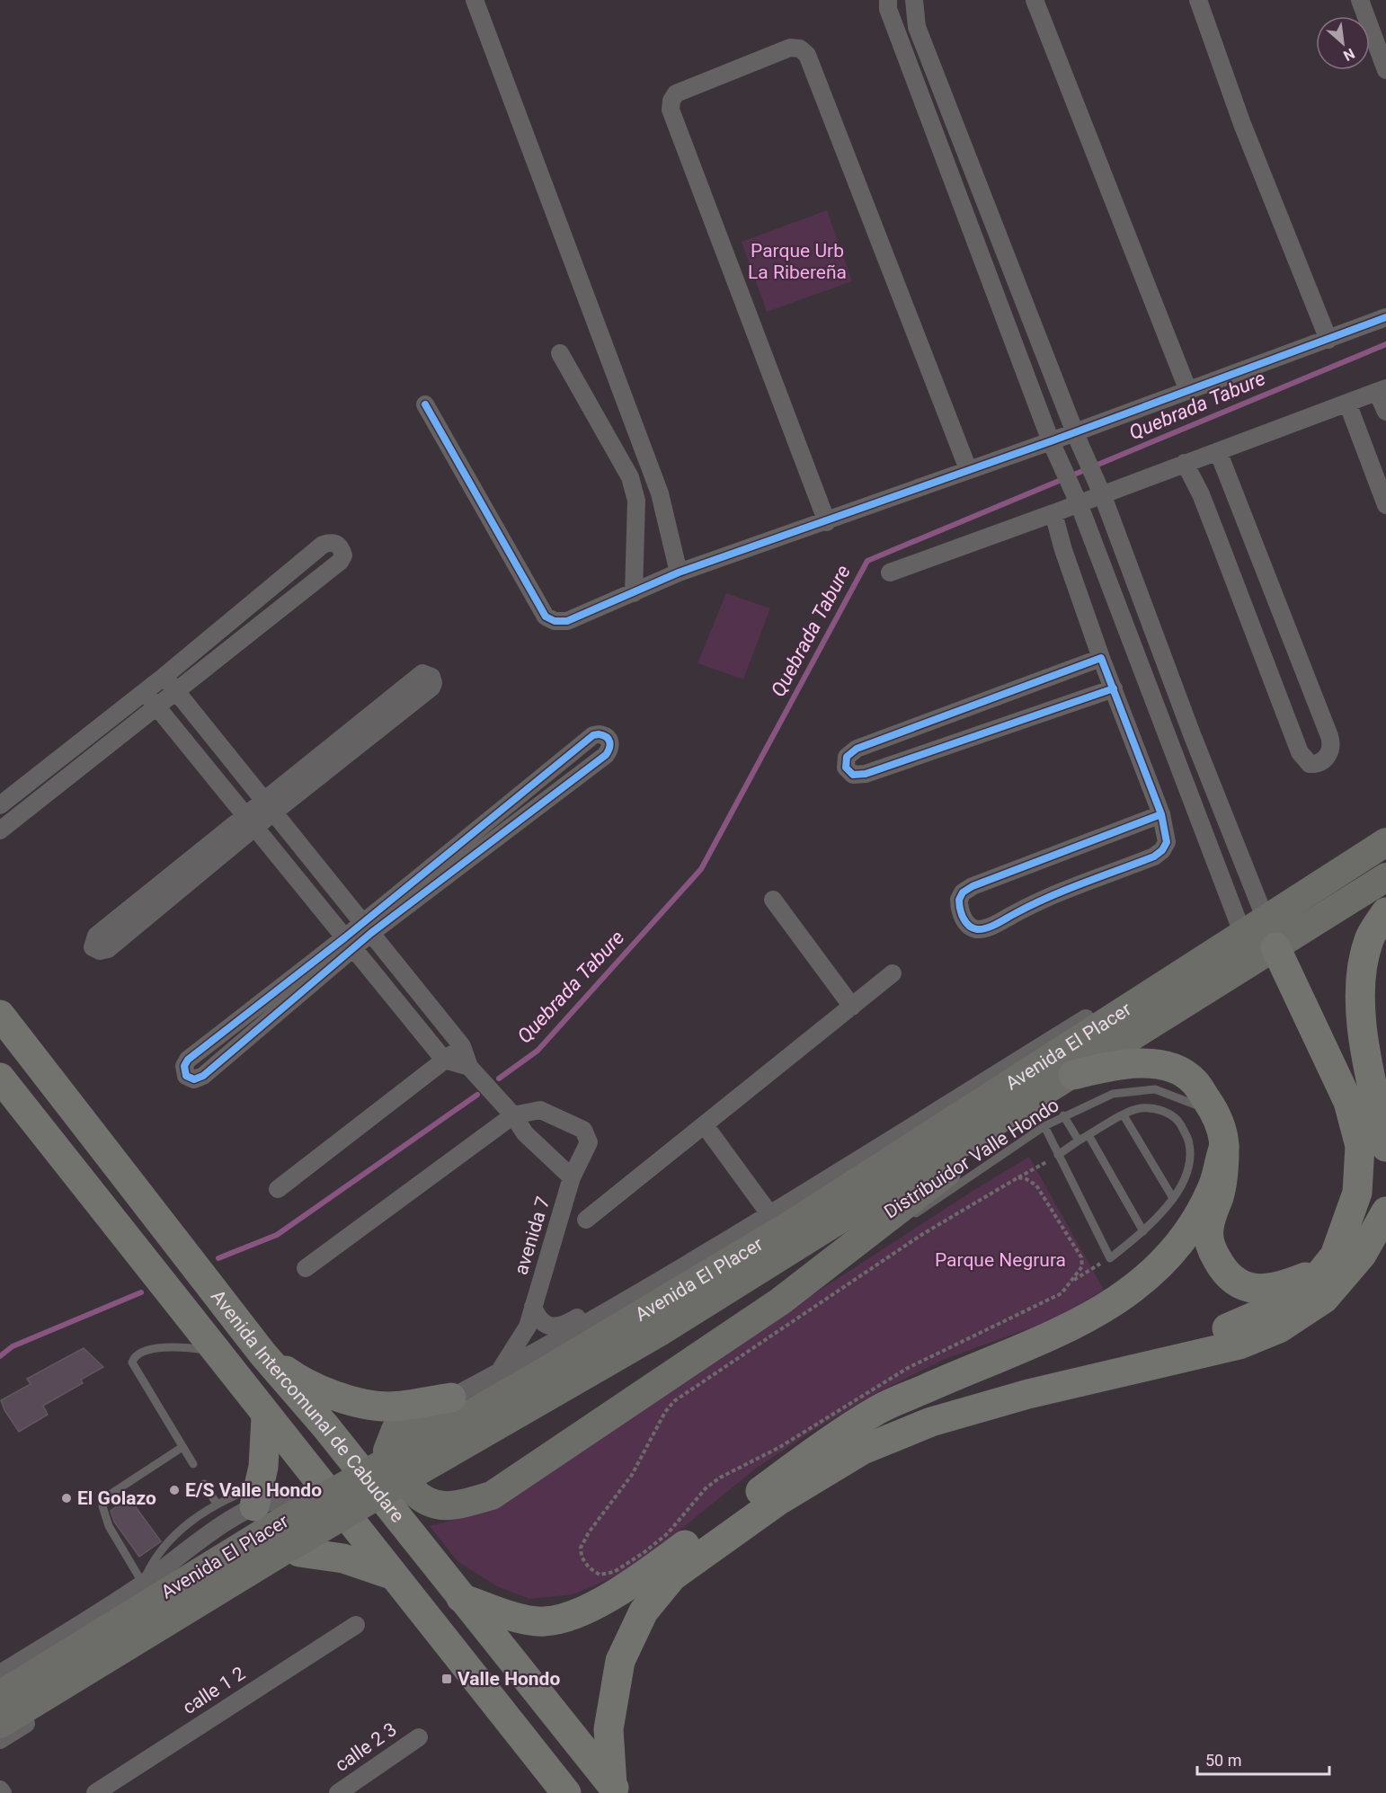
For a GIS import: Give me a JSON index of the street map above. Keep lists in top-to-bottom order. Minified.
{"streets":{"highway":["Avenida Intercomunal de Cabudare"],"main road":["Avenida El Placer"],"street":["avenida 7","calle 1 2","calle 2 3"],"lane":["Distribuidor Valle Hondo"]},"water":["Quebrada Tabure"],"parks":["Parque Urb La Ribereña","Parque Negrura"],"places":{"other":["E/S Valle Hondo","El Golazo"],"transit":["Valle Hondo"]},"scale_bar":"50 m","north":"bottom right"}
